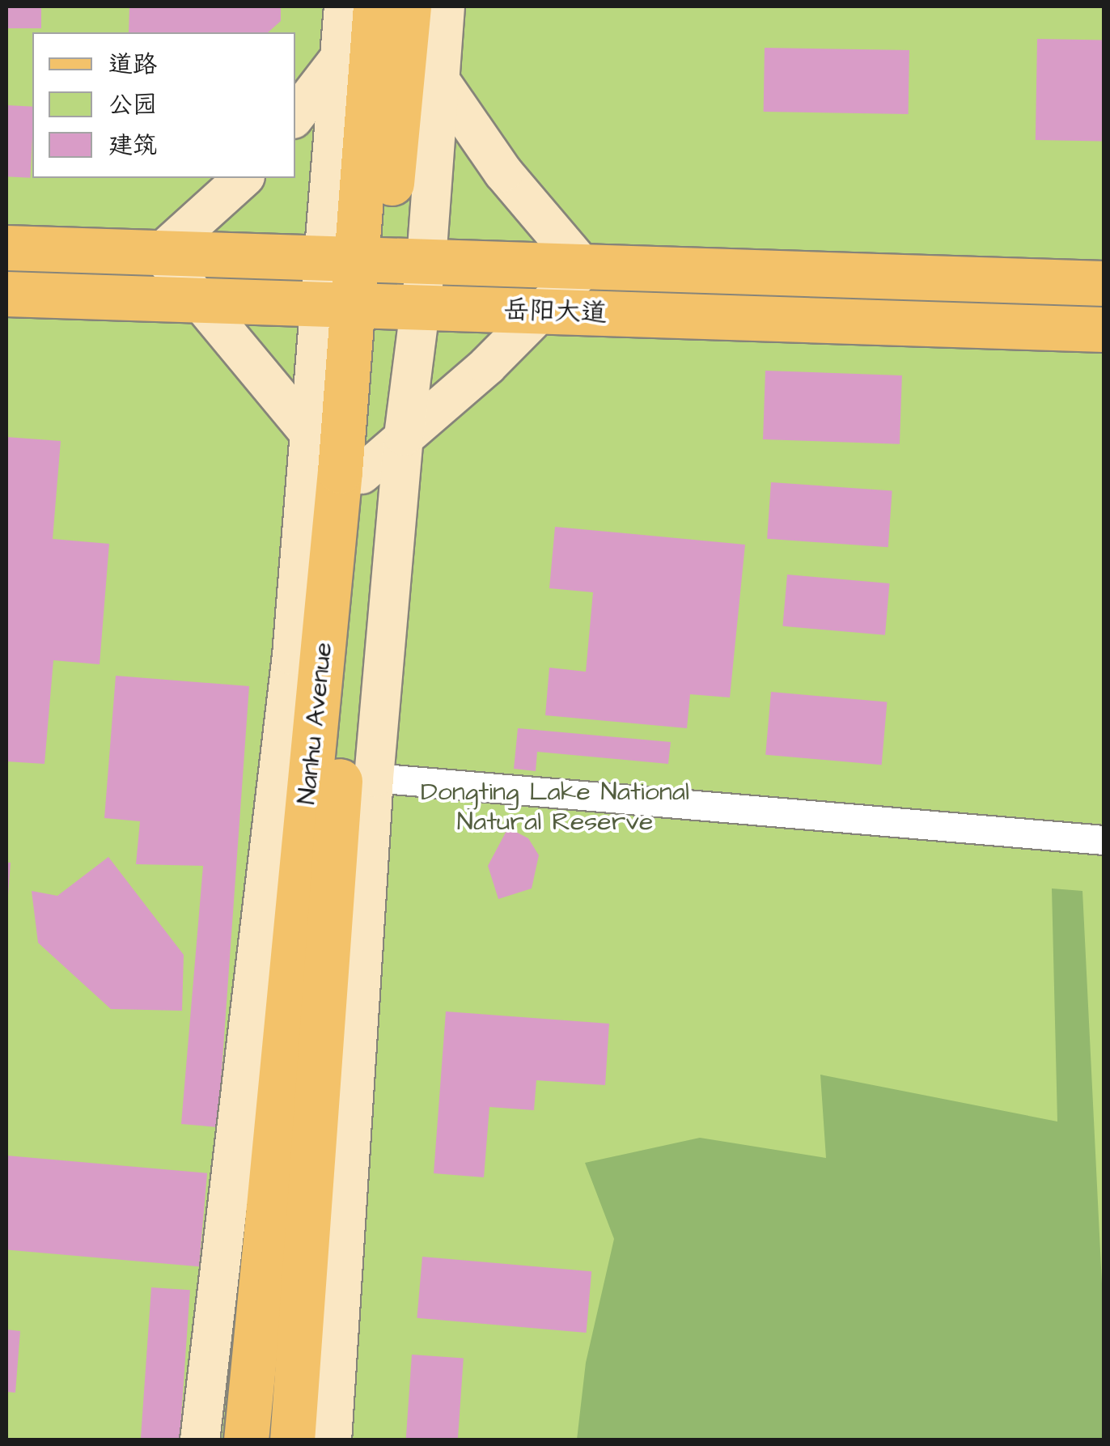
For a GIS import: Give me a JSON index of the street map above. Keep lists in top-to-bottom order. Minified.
{"streets":{"main road":["岳阳大道","Nanhu Avenue"]},"crossings":[["岳阳大道","Nanhu Avenue"]],"parks":["Dongting Lake National Natural Reserve"],"legend":["道路","公园","建筑"]}
